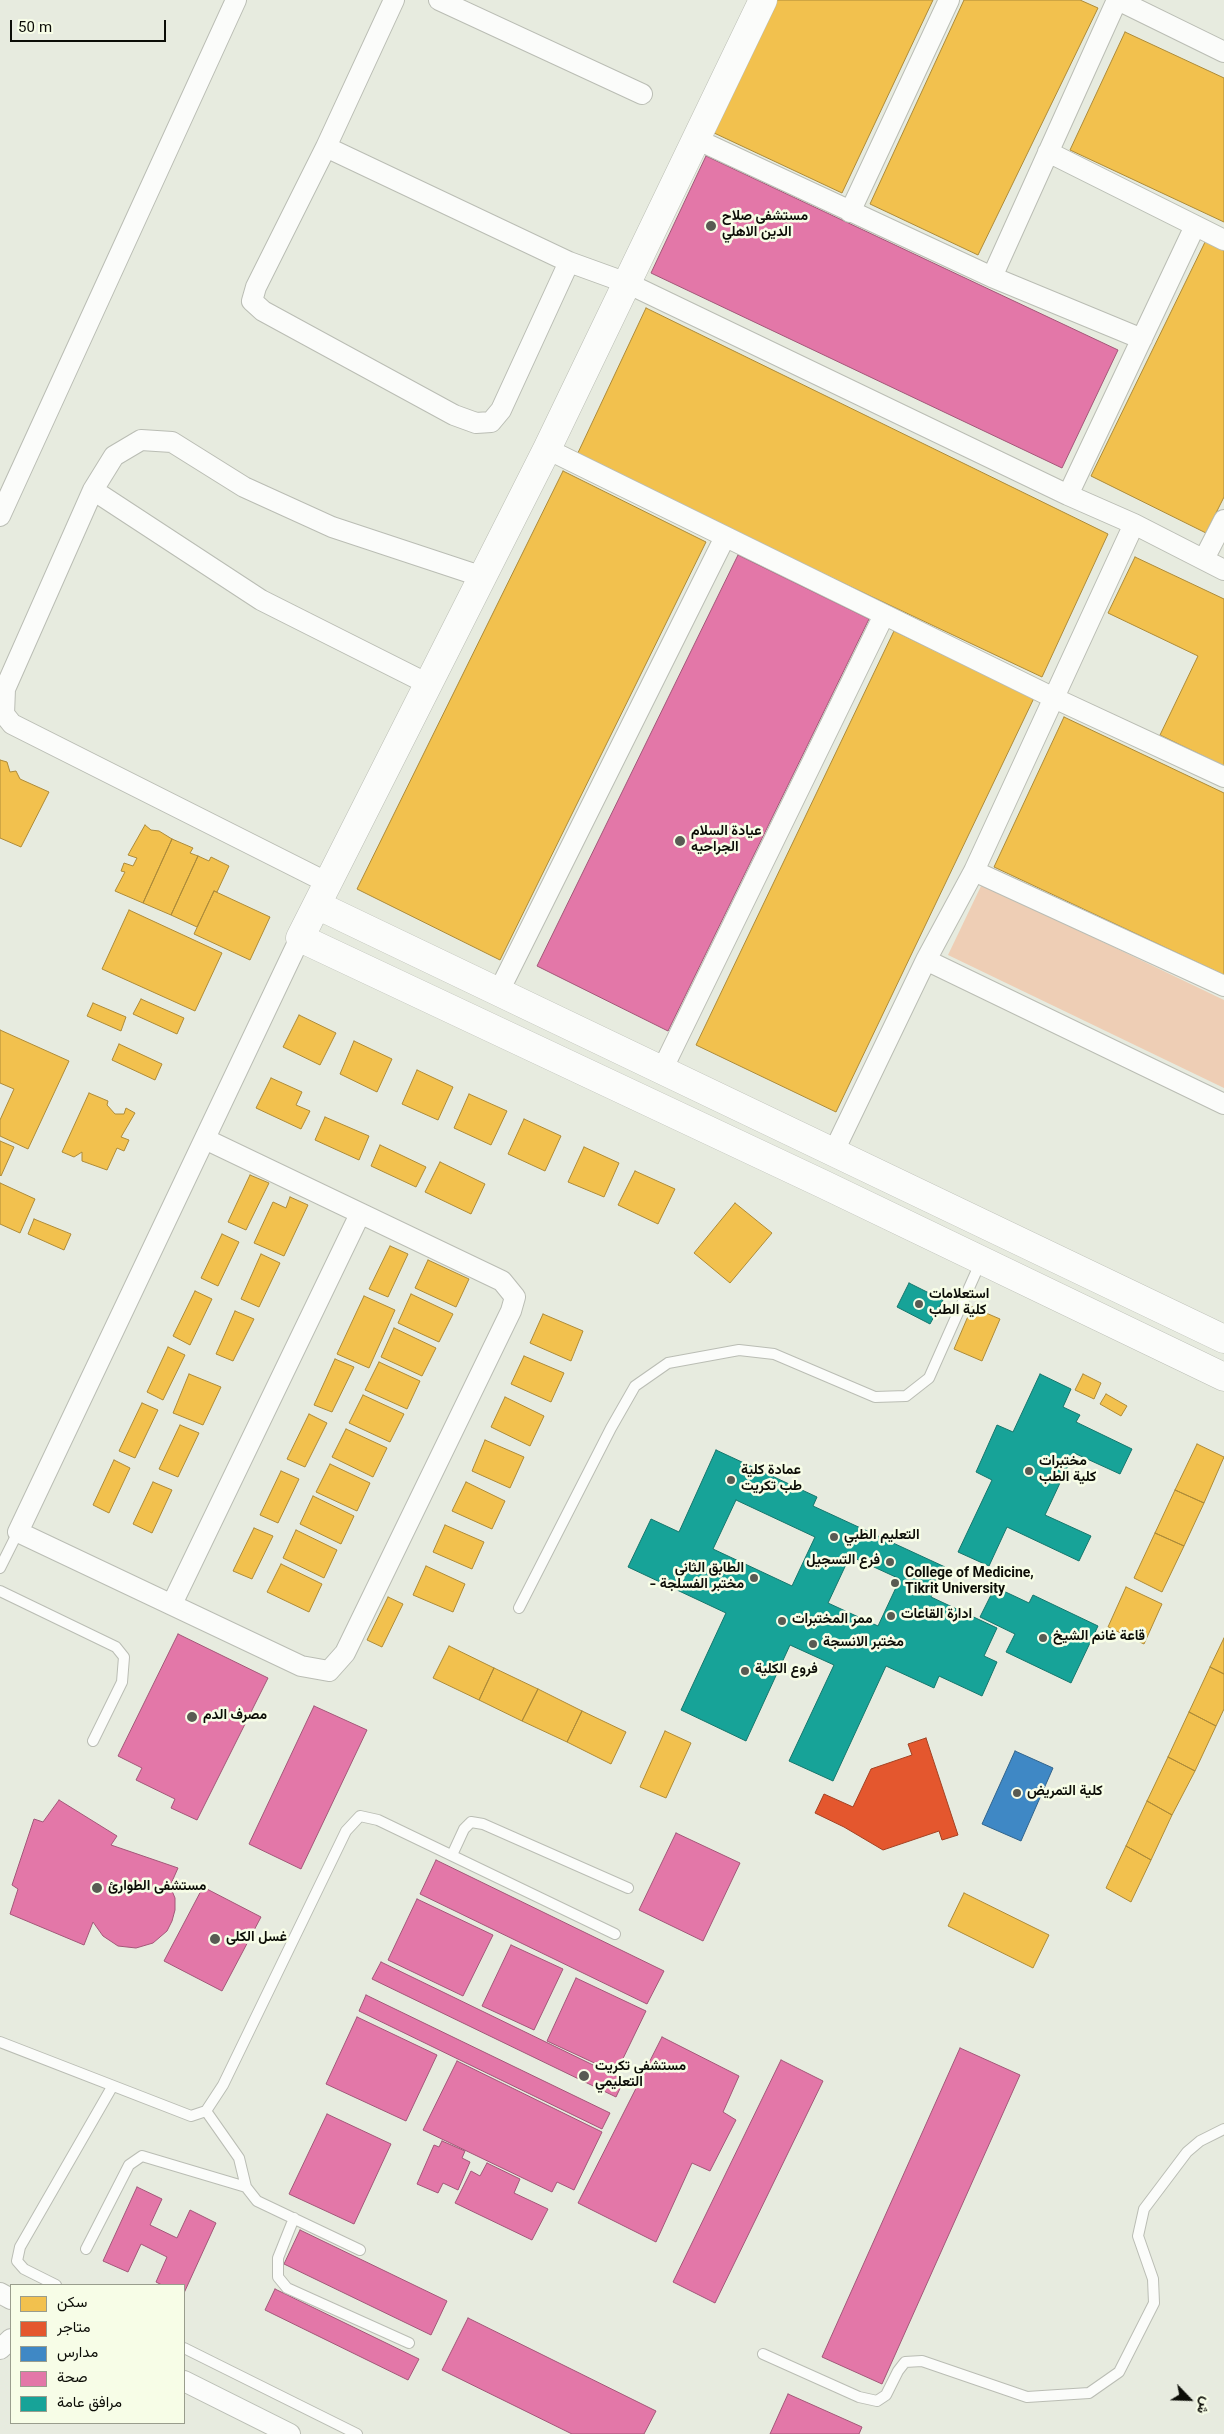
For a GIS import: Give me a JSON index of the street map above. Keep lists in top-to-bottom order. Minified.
{"places":["مستشفى صلاح الدين الاهلي","عيادة السلام الجراحيه","استعلامات كلية الطب","مختبرات كلية الطب","عمادة كلية طب تكريت","التعليم الطبي","فرع التسجيل","الطابق الثاني - مختبر الفسلجة","College of Medicine, Tikrit University","ادارة القاعات","ممر المختبرات","قاعة غانم الشيخ","مختبر الانسجة","فروع الكلية","مصرف الدم","كلية التمريض","مستشفى الطوارئ","غسل الكلى","مستشفى تكريت التعليمي"],"legend":["سكن","متاجر","مدارس","صحة","مرافق عامة"],"scale_bar":"50 m","north":"bottom right"}
